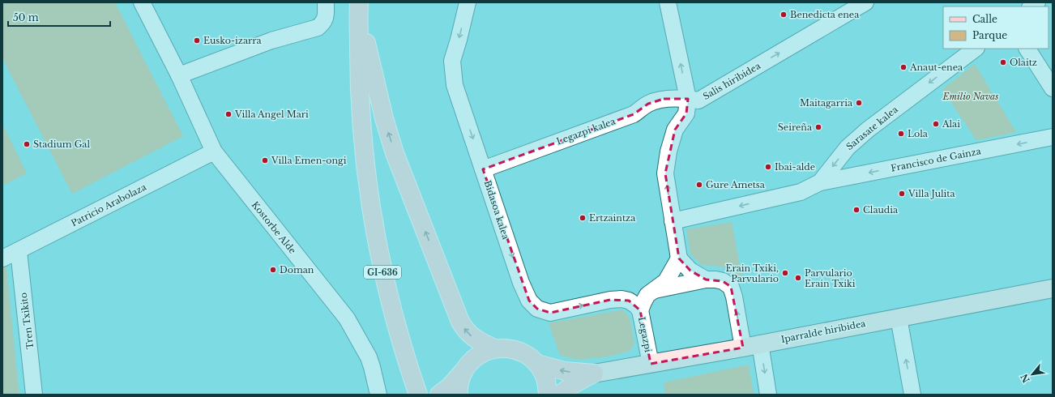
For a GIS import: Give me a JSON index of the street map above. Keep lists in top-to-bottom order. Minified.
{"streets":{"main road":["GI-636","Iparralde hiribidea"],"street":["Salis hiribidea","Sarasate kalea","Legazpi kalea","Francisco de Gainza","Patricio Arabolaza","Bidasoa kalea","Kostorbe Alde","Tren Txikito","Legazpi"]},"crossings":[["Salis hiribidea","Legazpi kalea"],["Sarasate kalea","Francisco de Gainza"],["Legazpi kalea","Bidasoa kalea"],["Patricio Arabolaza","Kostorbe Alde"],["Patricio Arabolaza","Tren Txikito"],["Bidasoa kalea","Legazpi"],["Iparralde hiribidea","Legazpi"]],"one_way":["Salis hiribidea","Sarasate kalea","Francisco de Gainza","Bidasoa kalea"],"parks":["Emilio Navas"],"places":["Benedicta enea","Eusko-izarra","Olaitz","Anaut-enea","Maitagarria","Villa Angel Mari","Alai","Seireña","Lola","Stadium Gal","Villa Emen-ongi","Ibai-alde","Gure Ametsa","Villa Julita","Claudia","Ertzaintza","Doman","Erain Txiki, Parvulario","Parvulario Erain Txiki"],"legend":["Calle","Parque"],"scale_bar":"50 m","north":"bottom left"}
